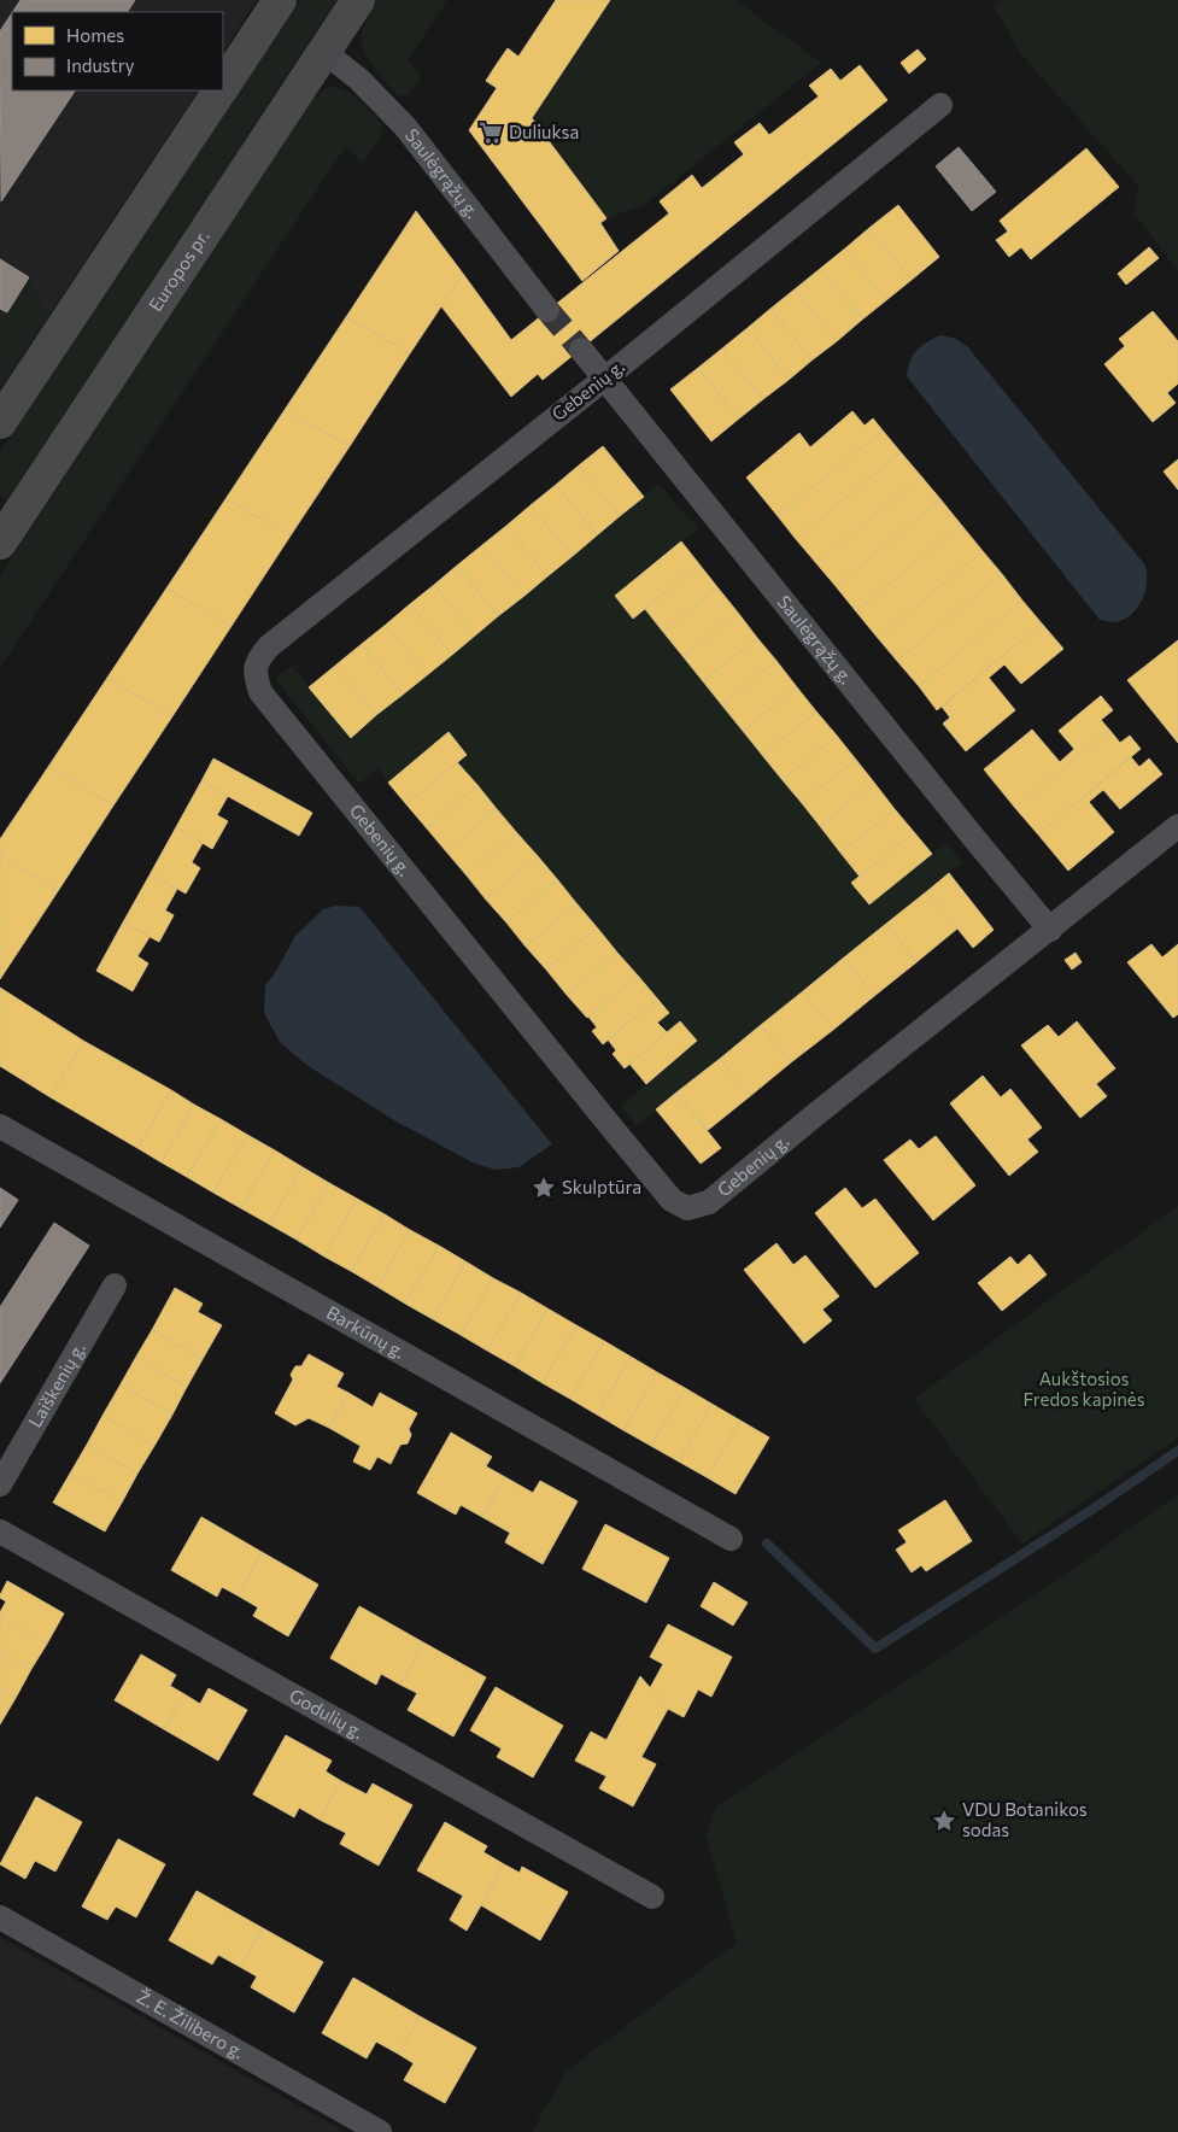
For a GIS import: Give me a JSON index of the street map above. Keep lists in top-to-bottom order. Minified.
{"streets":{"main road":["Europos pr."],"street":["Saulėgrąžų g.","Gebenių g.","Barkūnų g.","Laiškenių g.","Godulių g.","Ž. E. Žilibero g."]},"crossings":[["Saulėgrąžų g.","Europos pr."],["Saulėgrąžų g.","Gebenių g."]],"parks":["Aukštosios Fredos kapinės"],"places":{"supermarket":["Duliuksa"],"place":["Skulptūra","VDU Botanikos sodas"]},"legend":["Homes","Industry"]}
